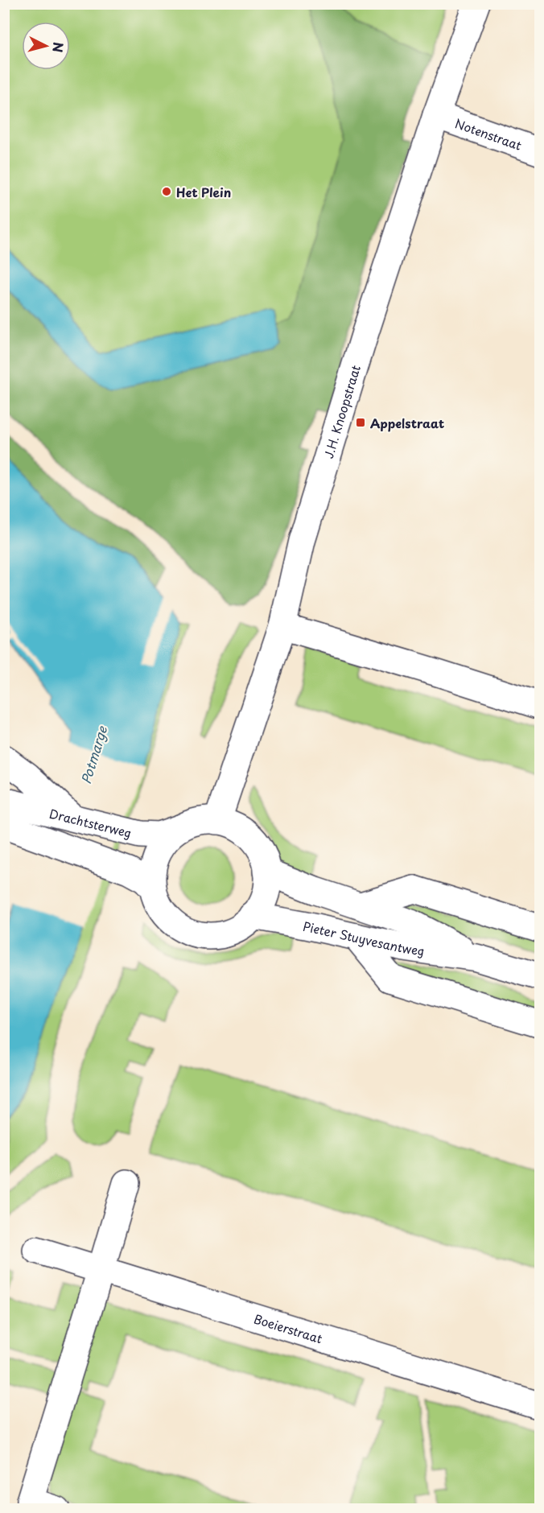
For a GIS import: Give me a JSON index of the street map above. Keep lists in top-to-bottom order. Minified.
{"streets":{"street":["Notenstraat","J.H. Knoopstraat","Drachtsterweg","Pieter Stuyvesantweg","Boeierstraat"]},"crossings":[["Notenstraat","J.H. Knoopstraat"],["J.H. Knoopstraat","Drachtsterweg"],["J.H. Knoopstraat","Pieter Stuyvesantweg"],["Drachtsterweg","Pieter Stuyvesantweg"]],"water":["Potmarge"],"places":{"other":["Het Plein"],"transit":["Appelstraat"]},"north":"right"}
